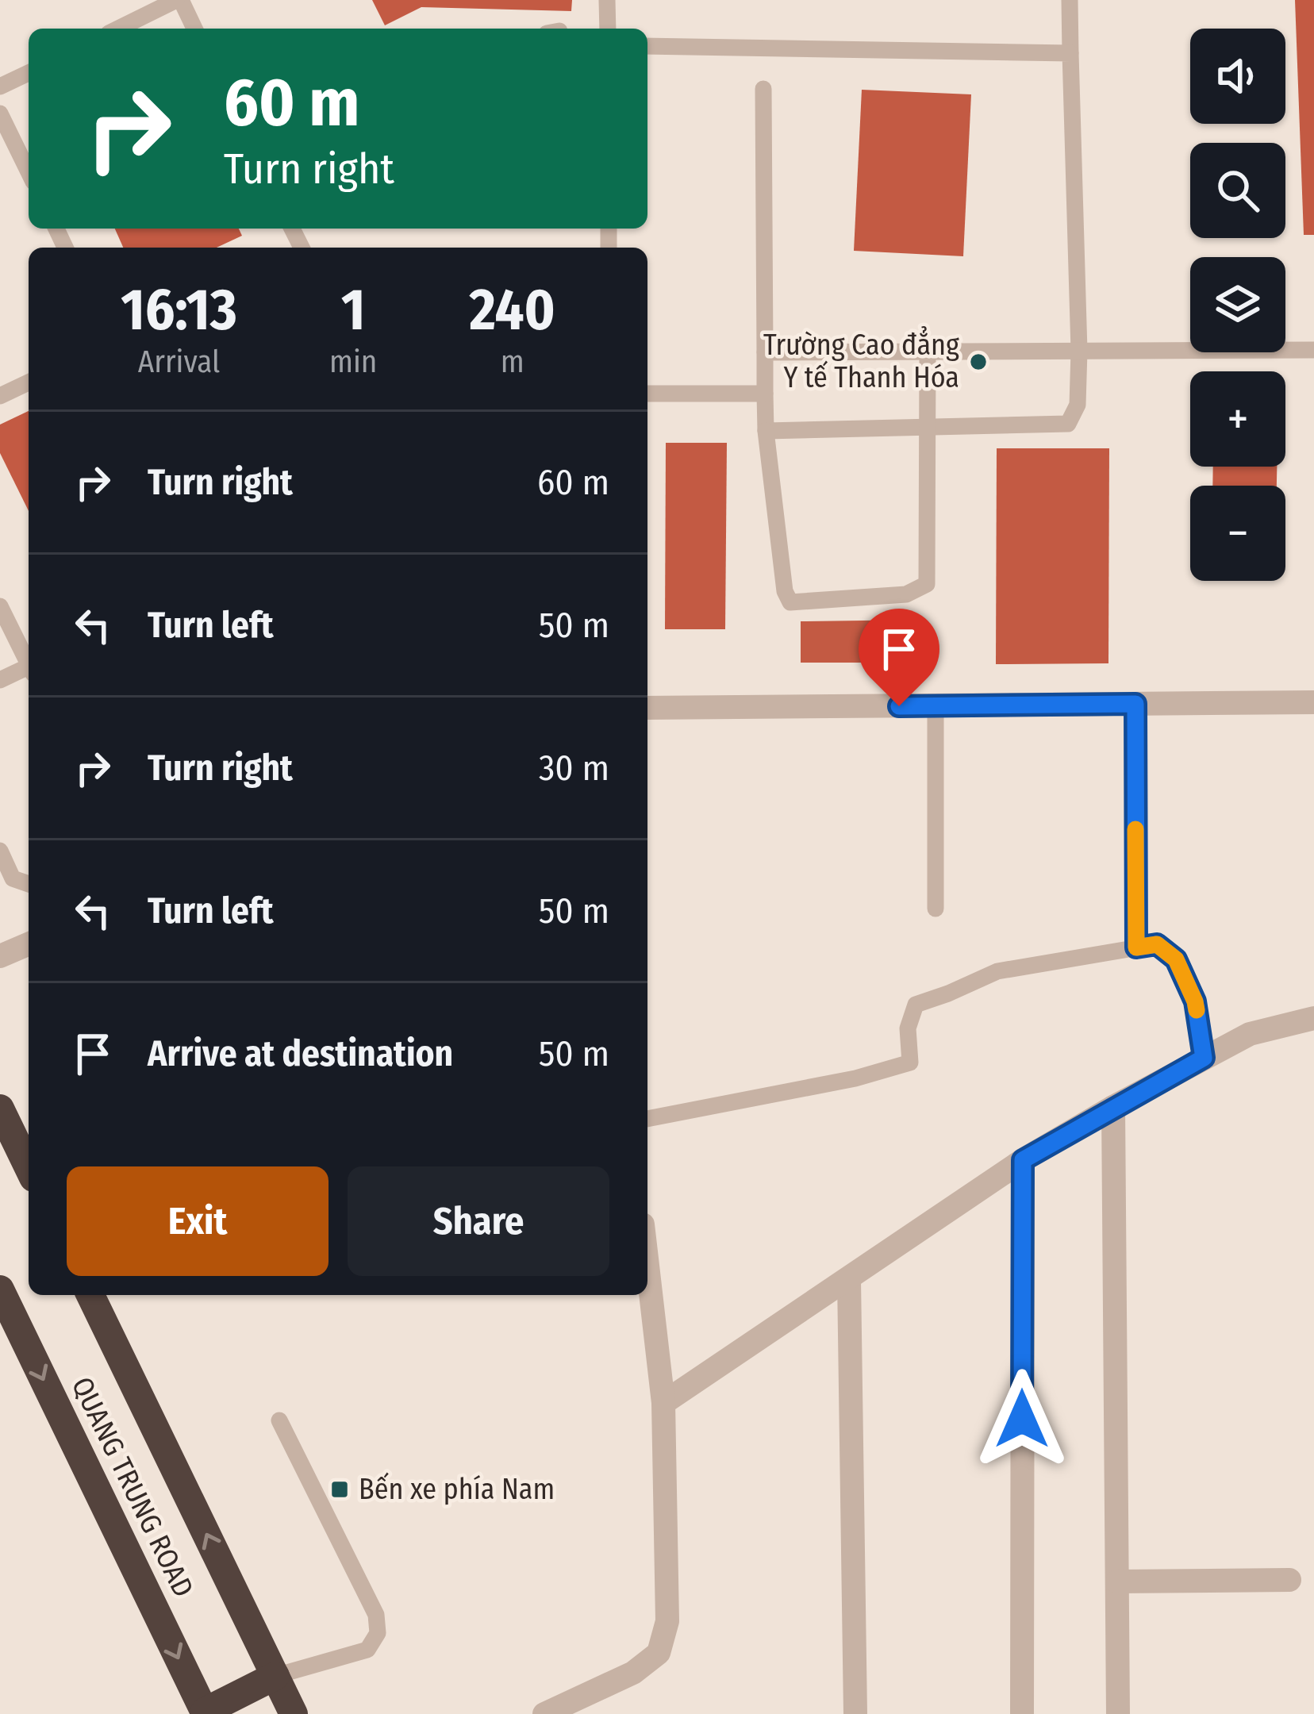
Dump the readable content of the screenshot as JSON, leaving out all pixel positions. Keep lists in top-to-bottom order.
{
  "streets": {
    "highway": ["QUANG TRUNG ROAD"]
  },
  "places": {
    "other": ["Trường Cao đẳng Y tế Thanh Hóa"],
    "transit": ["Bến xe phía Nam"]
  },
  "page": {
    "map_buttons": ["+", "−"],
    "turn": ["60 m", "Turn right"],
    "eta": [
      "16:13",
      "Arrival",
      "1",
      "min",
      "240",
      "m"
    ],
    "list": [
      {
        "name": "Turn right",
        "value": "60 m"
      },
      {
        "name": "Turn left",
        "value": "50 m"
      },
      {
        "name": "Turn right",
        "value": "30 m"
      },
      {
        "name": "Turn left",
        "value": "50 m"
      },
      {
        "name": "Arrive at destination",
        "value": "50 m"
      }
    ],
    "buttons": ["Exit", "Share"]
  }
}
